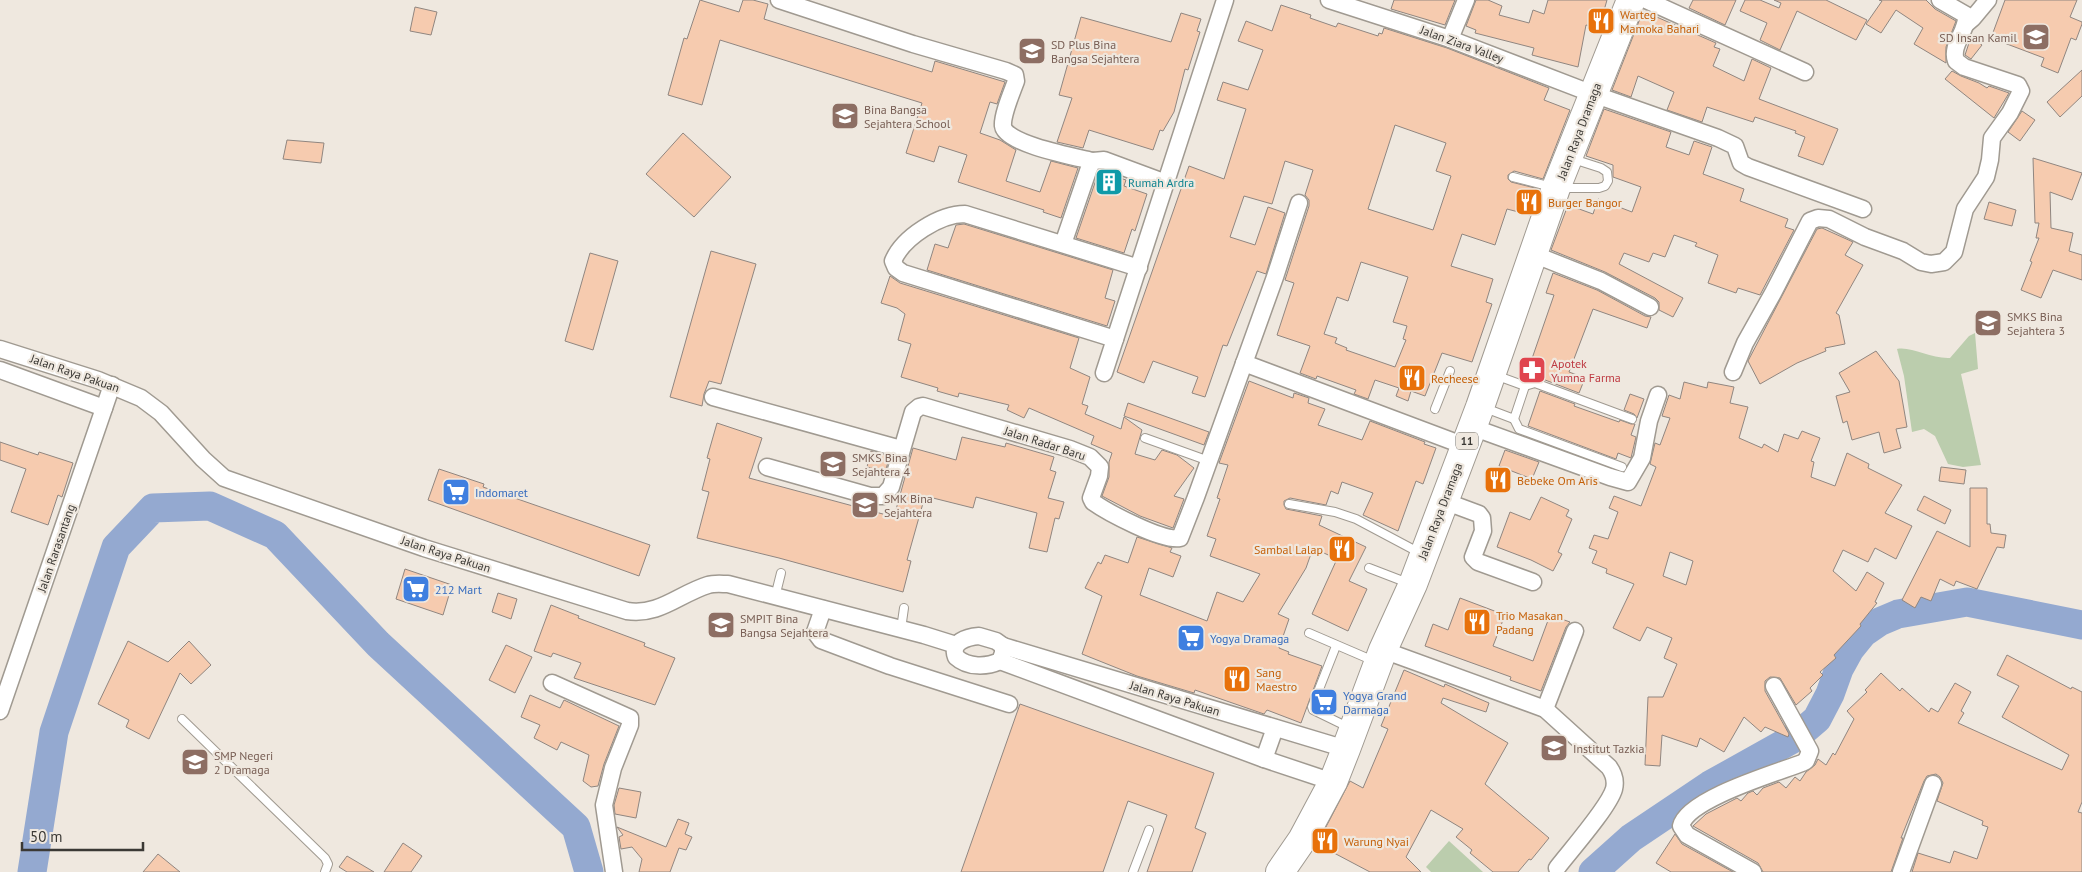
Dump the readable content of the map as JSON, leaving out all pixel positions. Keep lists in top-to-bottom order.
{
  "streets": {
    "highway": ["Jalan Raya Dramaga", "11"],
    "street": [
      "Jalan Ziara Valley",
      "Jalan Raya Pakuan",
      "Jalan Radar Baru",
      "Jalan Rarasantang"
    ]
  },
  "crossings": [
    ["Jalan Ziara Valley", "Jalan Raya Dramaga"],
    ["Jalan Raya Dramaga", "Jalan Raya Pakuan"],
    ["Jalan Raya Pakuan", "Jalan Rarasantang"]
  ],
  "places": {
    "restaurant": [
      "Warteg Mamoka Bahari",
      "Burger Bangor",
      "Recheese",
      "Bebeke Om Aris",
      "Sambal Lalap",
      "Trio Masakan Padang",
      "Sang Maestro",
      "Warung Nyai"
    ],
    "school or university": [
      "SD Insan Kamil",
      "SD Plus Bina Bangsa Sejahtera",
      "Bina Bangsa Sejahtera School",
      "SMKS Bina Sejahtera 3",
      "SMKS Bina Sejahtera 4",
      "SMK Bina Sejahtera",
      "SMPIT Bina Bangsa Sejahtera",
      "Institut Tazkia",
      "SMP Negeri 2 Dramaga"
    ],
    "building": ["Rumah Ardra"],
    "pharmacy": ["Apotek Yumna Farma"],
    "supermarket": [
      "Indomaret",
      "212 Mart",
      "Yogya Dramaga",
      "Yogya Grand Darmaga"
    ]
  },
  "scale_bar": "50 m"
}
